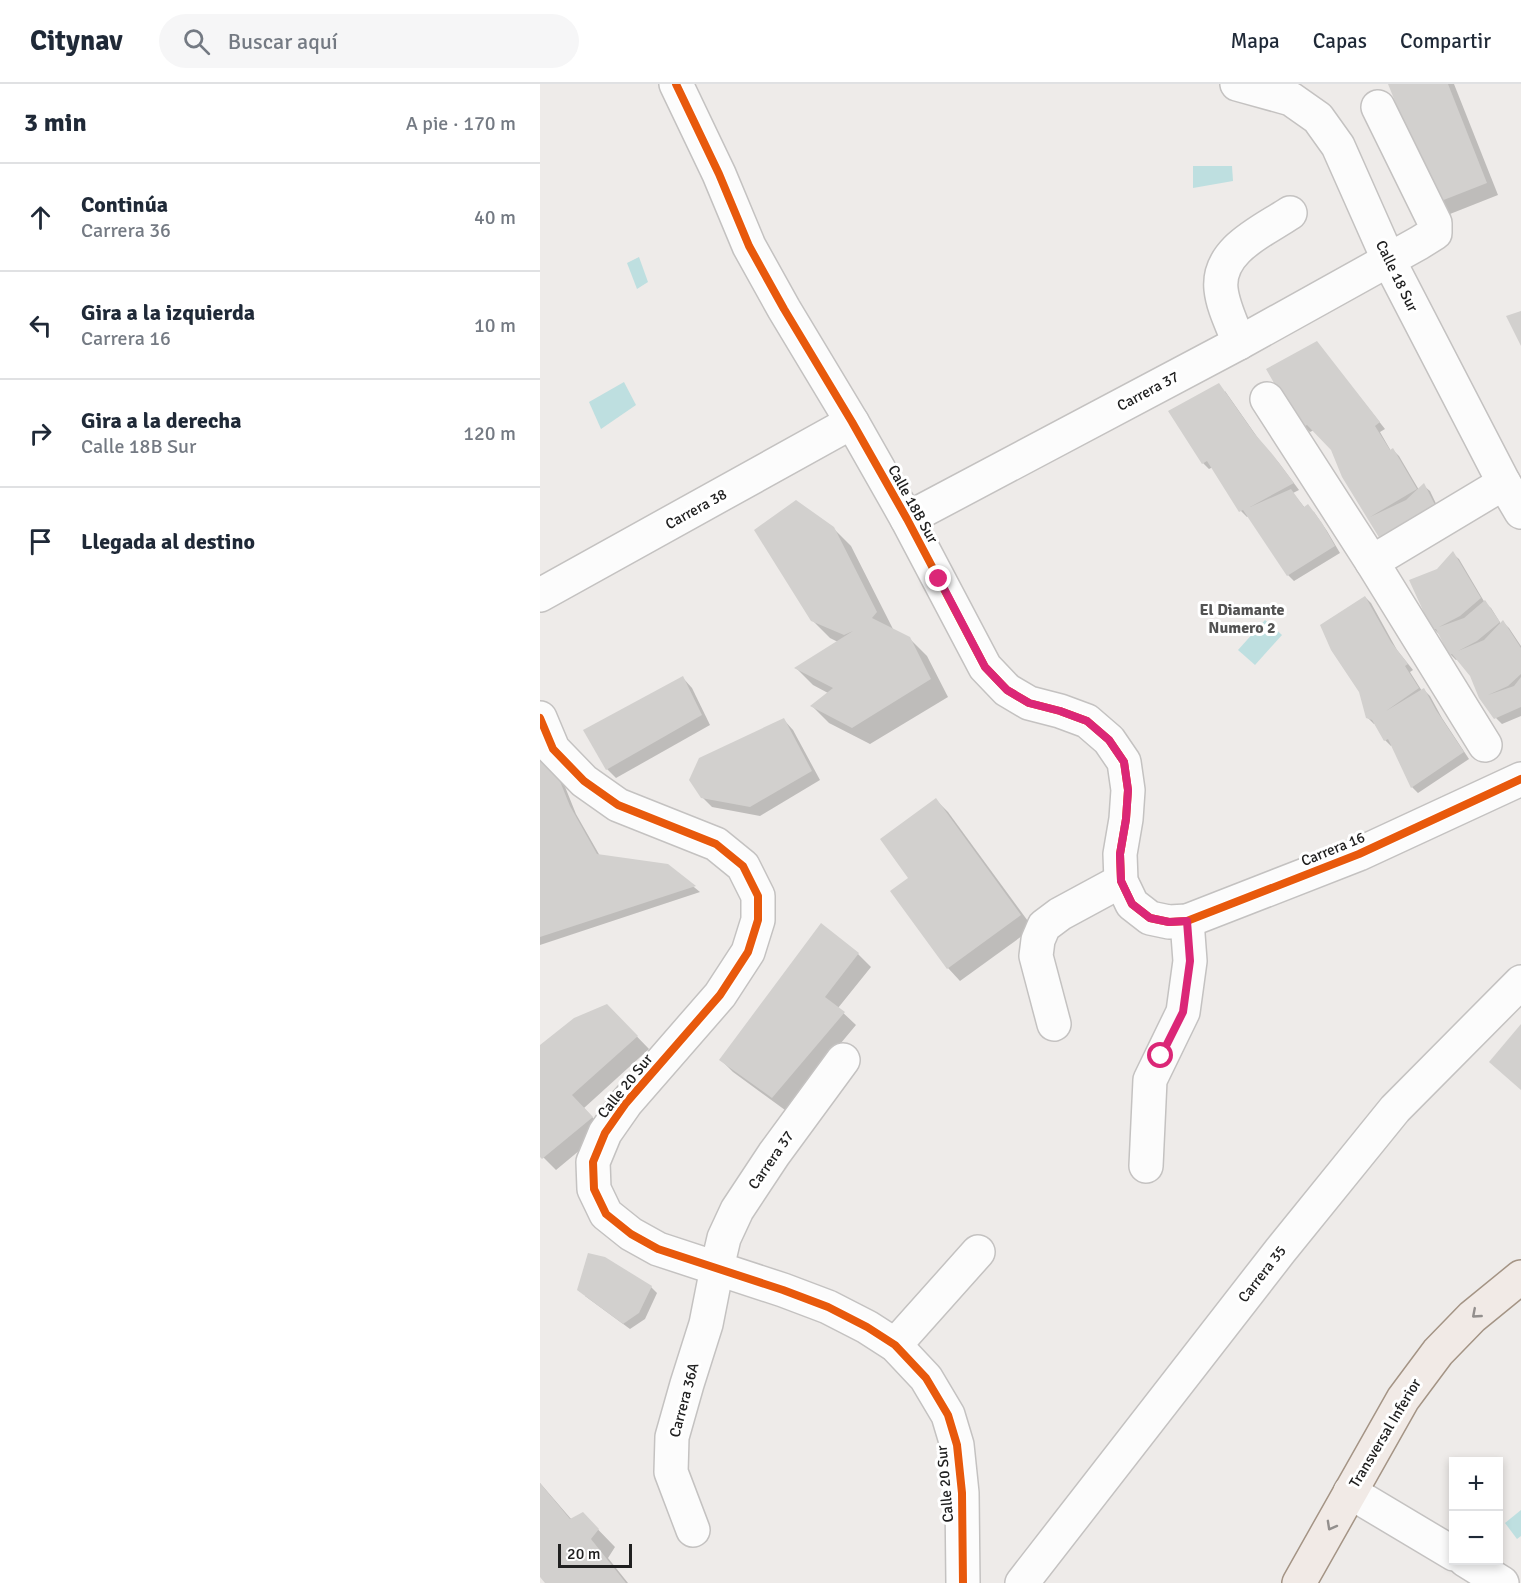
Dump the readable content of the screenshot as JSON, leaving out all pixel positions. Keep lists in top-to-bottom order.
{
  "streets": {
    "main road": ["Transversal Inferior"],
    "street": [
      "Calle 18 Sur",
      "Carrera 37",
      "Calle 18B Sur",
      "Carrera 38",
      "Carrera 16",
      "Calle 20 Sur",
      "Carrera 35",
      "Carrera 36A"
    ]
  },
  "crossings": [
    ["Calle 18 Sur", "Carrera 37"],
    ["Carrera 37", "Calle 18B Sur"],
    ["Carrera 37", "Calle 20 Sur"],
    ["Carrera 37", "Carrera 36A"],
    ["Calle 18B Sur", "Carrera 38"],
    ["Calle 18B Sur", "Carrera 16"],
    ["Calle 20 Sur", "Carrera 36A"]
  ],
  "one_way": ["Transversal Inferior"],
  "districts": ["El Diamante Numero 2"],
  "scale_bar": "20 m",
  "page": {
    "header": "Citynav",
    "search": "Buscar aquí",
    "nav": ["Mapa", "Capas", "Compartir"],
    "heading": ["3 min", "A pie · 170 m"],
    "list": [
      ["Continúa", "Carrera 36", "40 m"],
      ["Gira a la izquierda", "Carrera 16", "10 m"],
      ["Gira a la derecha", "Calle 18B Sur", "120 m"],
      "Llegada al destino"
    ],
    "map_buttons": ["+", "−"],
    "scale": "20 m"
  }
}
